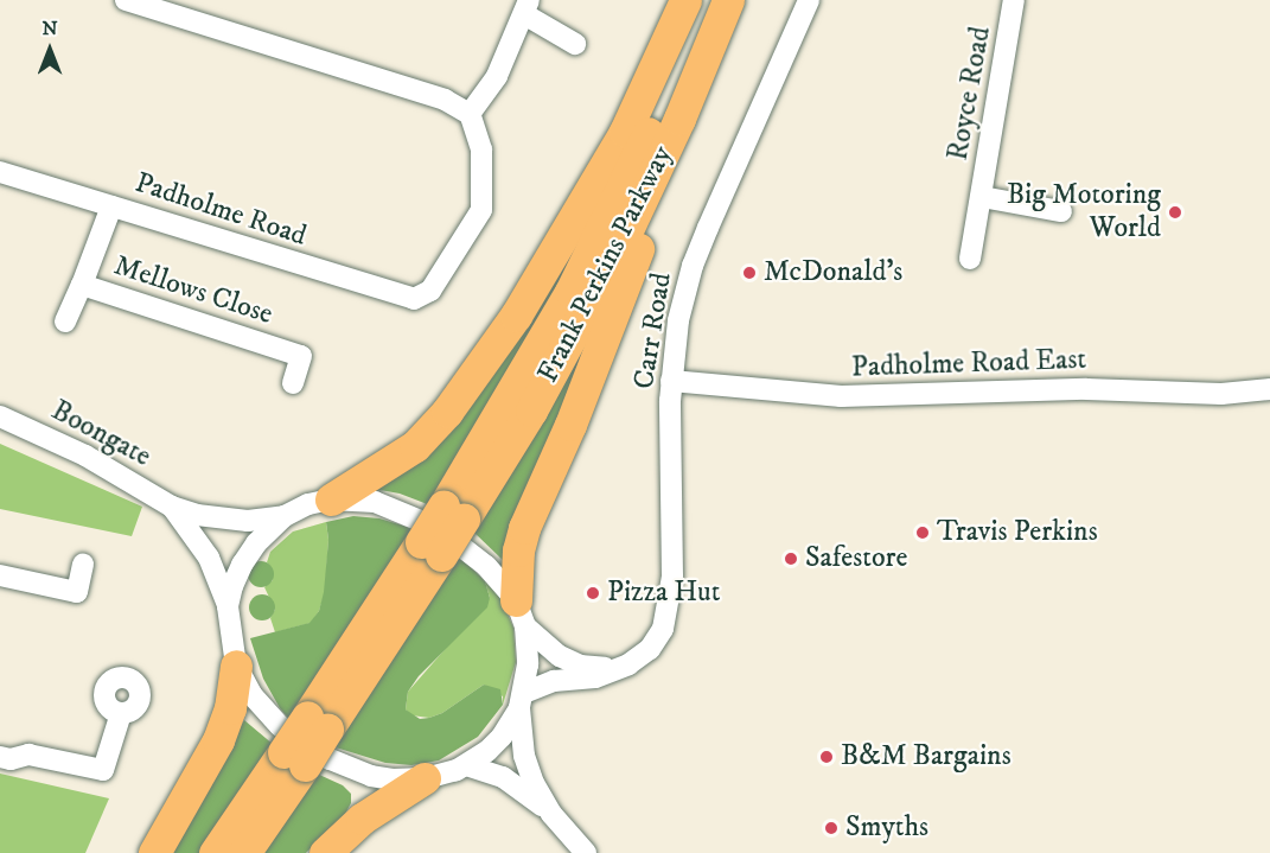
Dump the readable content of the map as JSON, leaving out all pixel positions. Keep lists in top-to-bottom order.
{
  "streets": {
    "highway": ["Frank Perkins Parkway"],
    "street": [
      "Royce Road",
      "Padholme Road",
      "Mellows Close",
      "Carr Road",
      "Padholme Road East",
      "Boongate"
    ]
  },
  "crossings": [
    ["Padholme Road", "Mellows Close"],
    ["Carr Road", "Padholme Road East"]
  ],
  "places": [
    "Big Motoring World",
    "McDonald's",
    "Travis Perkins",
    "Safestore",
    "Pizza Hut",
    "B&M Bargains",
    "Smyths"
  ],
  "north": "top"
}
